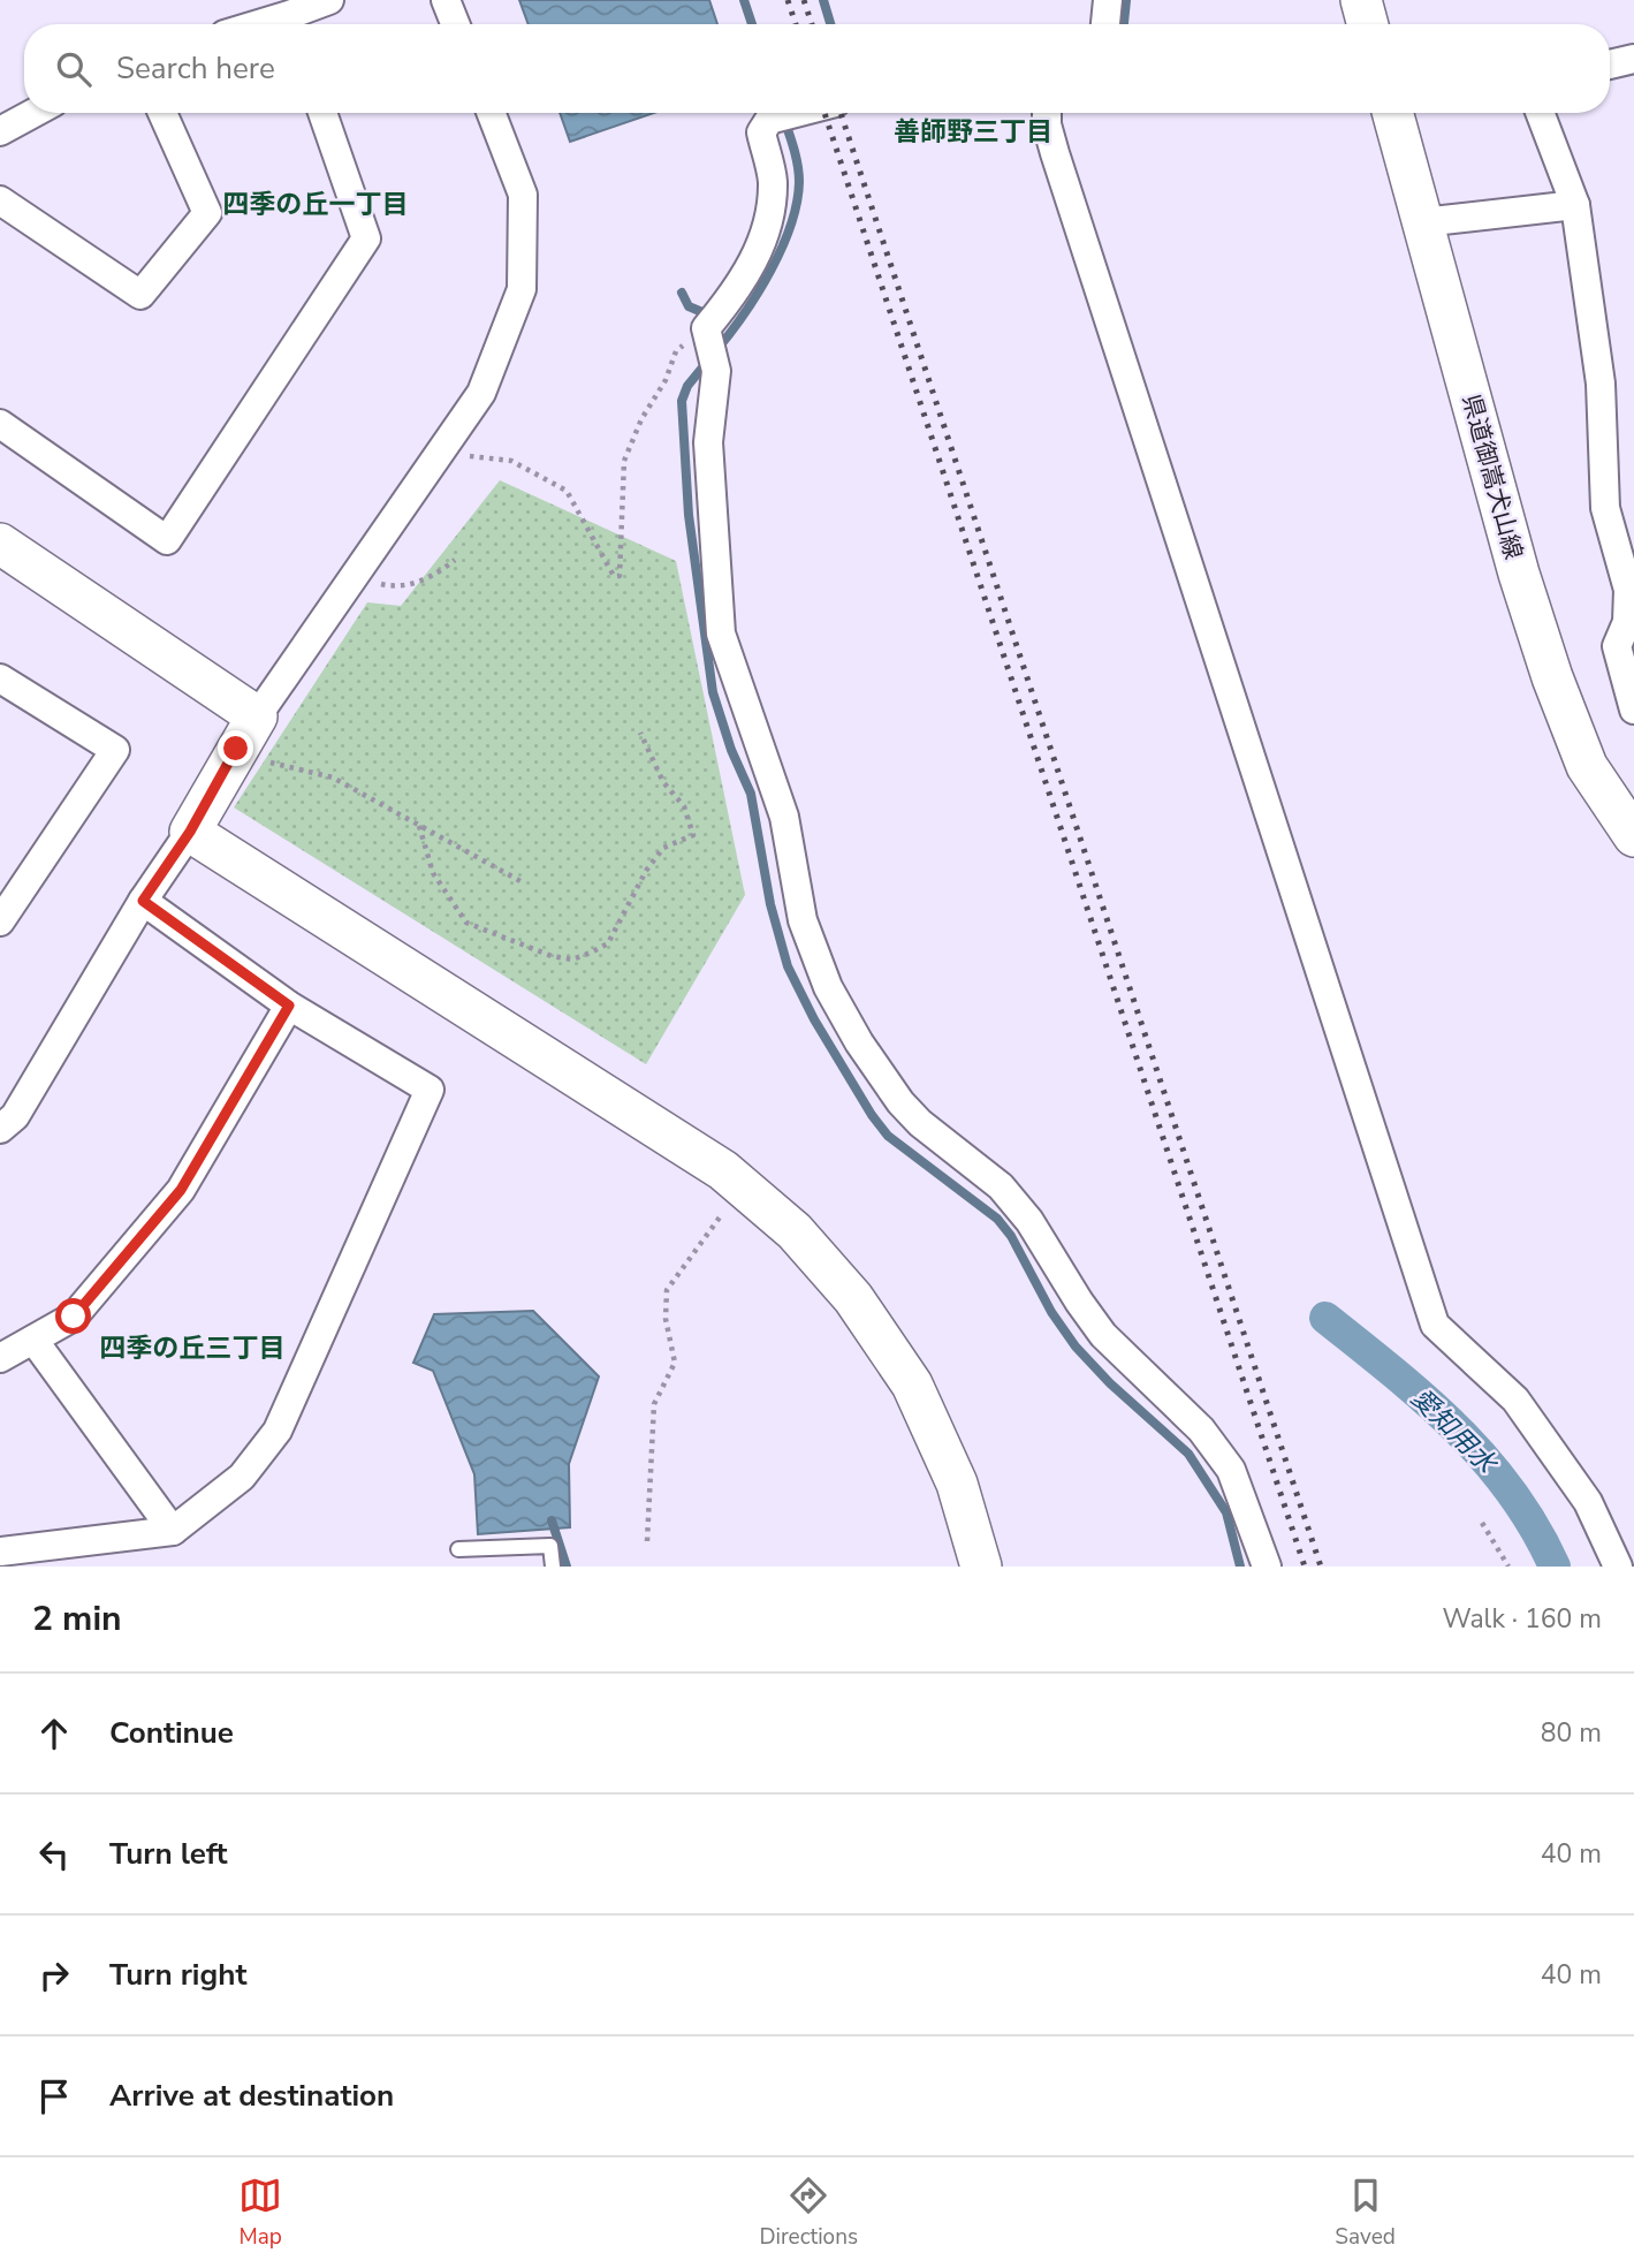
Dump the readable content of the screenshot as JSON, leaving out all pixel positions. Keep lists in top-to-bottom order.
{
  "streets": {
    "street": ["県道御嵩犬山線"]
  },
  "districts": ["善師野三丁目", "四季の丘一丁目", "四季の丘三丁目"],
  "water": ["愛知用水"],
  "page": {
    "search": "Search here",
    "heading": ["2 min", "Walk · 160 m"],
    "list": [
      ["Continue", "80 m"],
      ["Turn left", "40 m"],
      ["Turn right", "40 m"],
      "Arrive at destination"
    ],
    "nav": ["Map", "Directions", "Saved"]
  }
}
